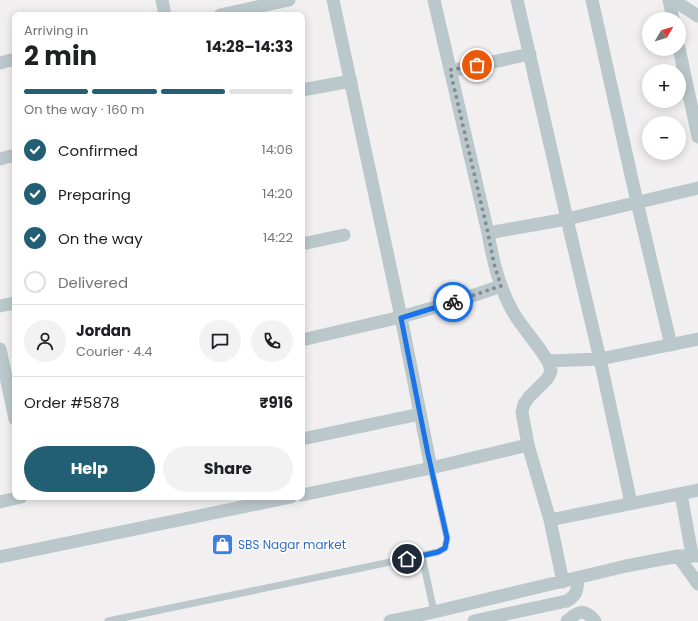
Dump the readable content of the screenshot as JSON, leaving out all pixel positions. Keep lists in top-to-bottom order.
{
  "places": {
    "shop": ["SBS Nagar market"]
  },
  "north": "top right",
  "page": {
    "map_buttons": ["+", "−"],
    "heading": ["2 min", "Arriving in", "14:28–14:33"],
    "panel": [
      "Jordan",
      "Courier · 4.4",
      "Order #5878",
      "₹916"
    ],
    "bar": "On the way · 160 m",
    "list": [
      ["Confirmed", "14:06"],
      ["Preparing", "14:20"],
      ["On the way", "14:22"],
      "Delivered"
    ],
    "buttons": ["Help", "Share"]
  }
}
